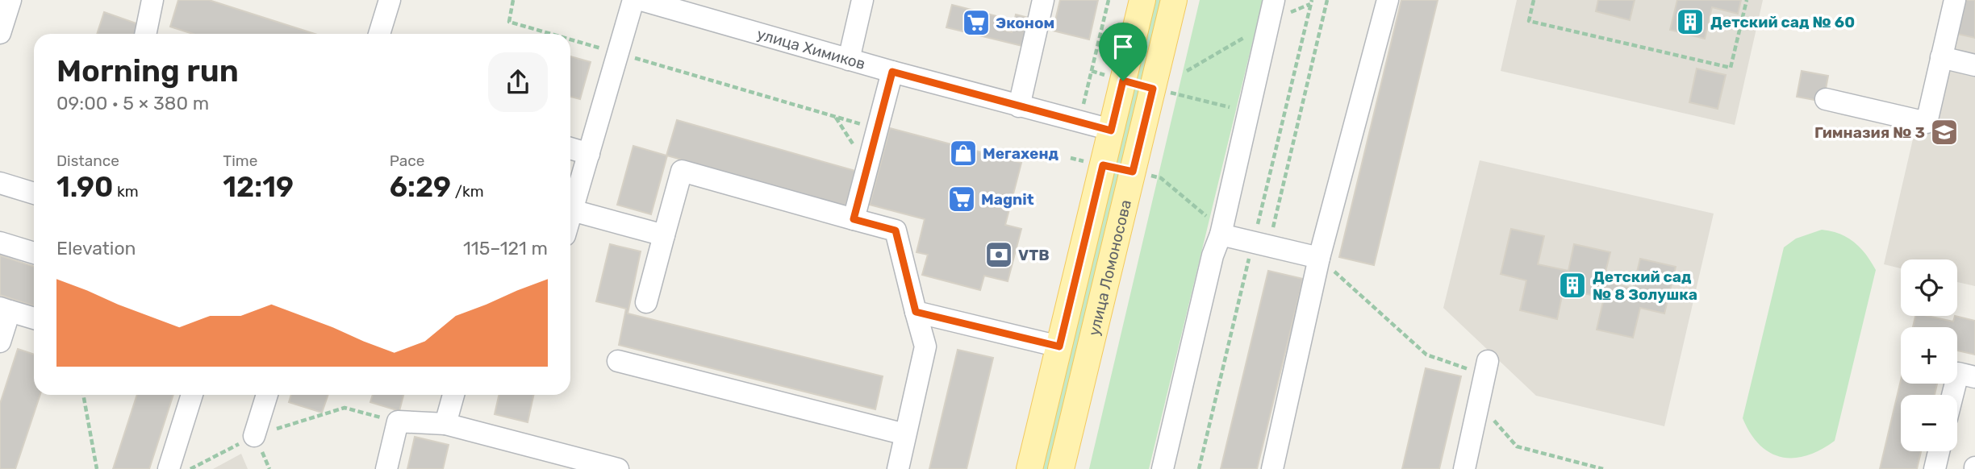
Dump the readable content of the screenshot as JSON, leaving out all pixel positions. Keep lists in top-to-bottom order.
{
  "streets": {
    "main road": ["улица Ломоносова"],
    "street": ["улица Химиков"]
  },
  "crossings": [
    ["улица Химиков", "улица Ломоносова"]
  ],
  "places": {
    "building": ["Детский сад № 60", "Детский сад № 8 Золушка"],
    "supermarket": ["Эконом", "Magnit"],
    "school or university": ["Гимназия № 3"],
    "shop": ["Мегахенд"],
    "bank": ["VTB"]
  },
  "page": {
    "heading": ["Morning run", "09:00 · 5 × 380 m"],
    "stats": [
      ["Distance", "1.90 km"],
      ["Time", "12:19"],
      ["Pace", "6:29 /km"]
    ],
    "chart": ["Elevation", "115–121 m"],
    "map_buttons": ["+", "−"]
  }
}
